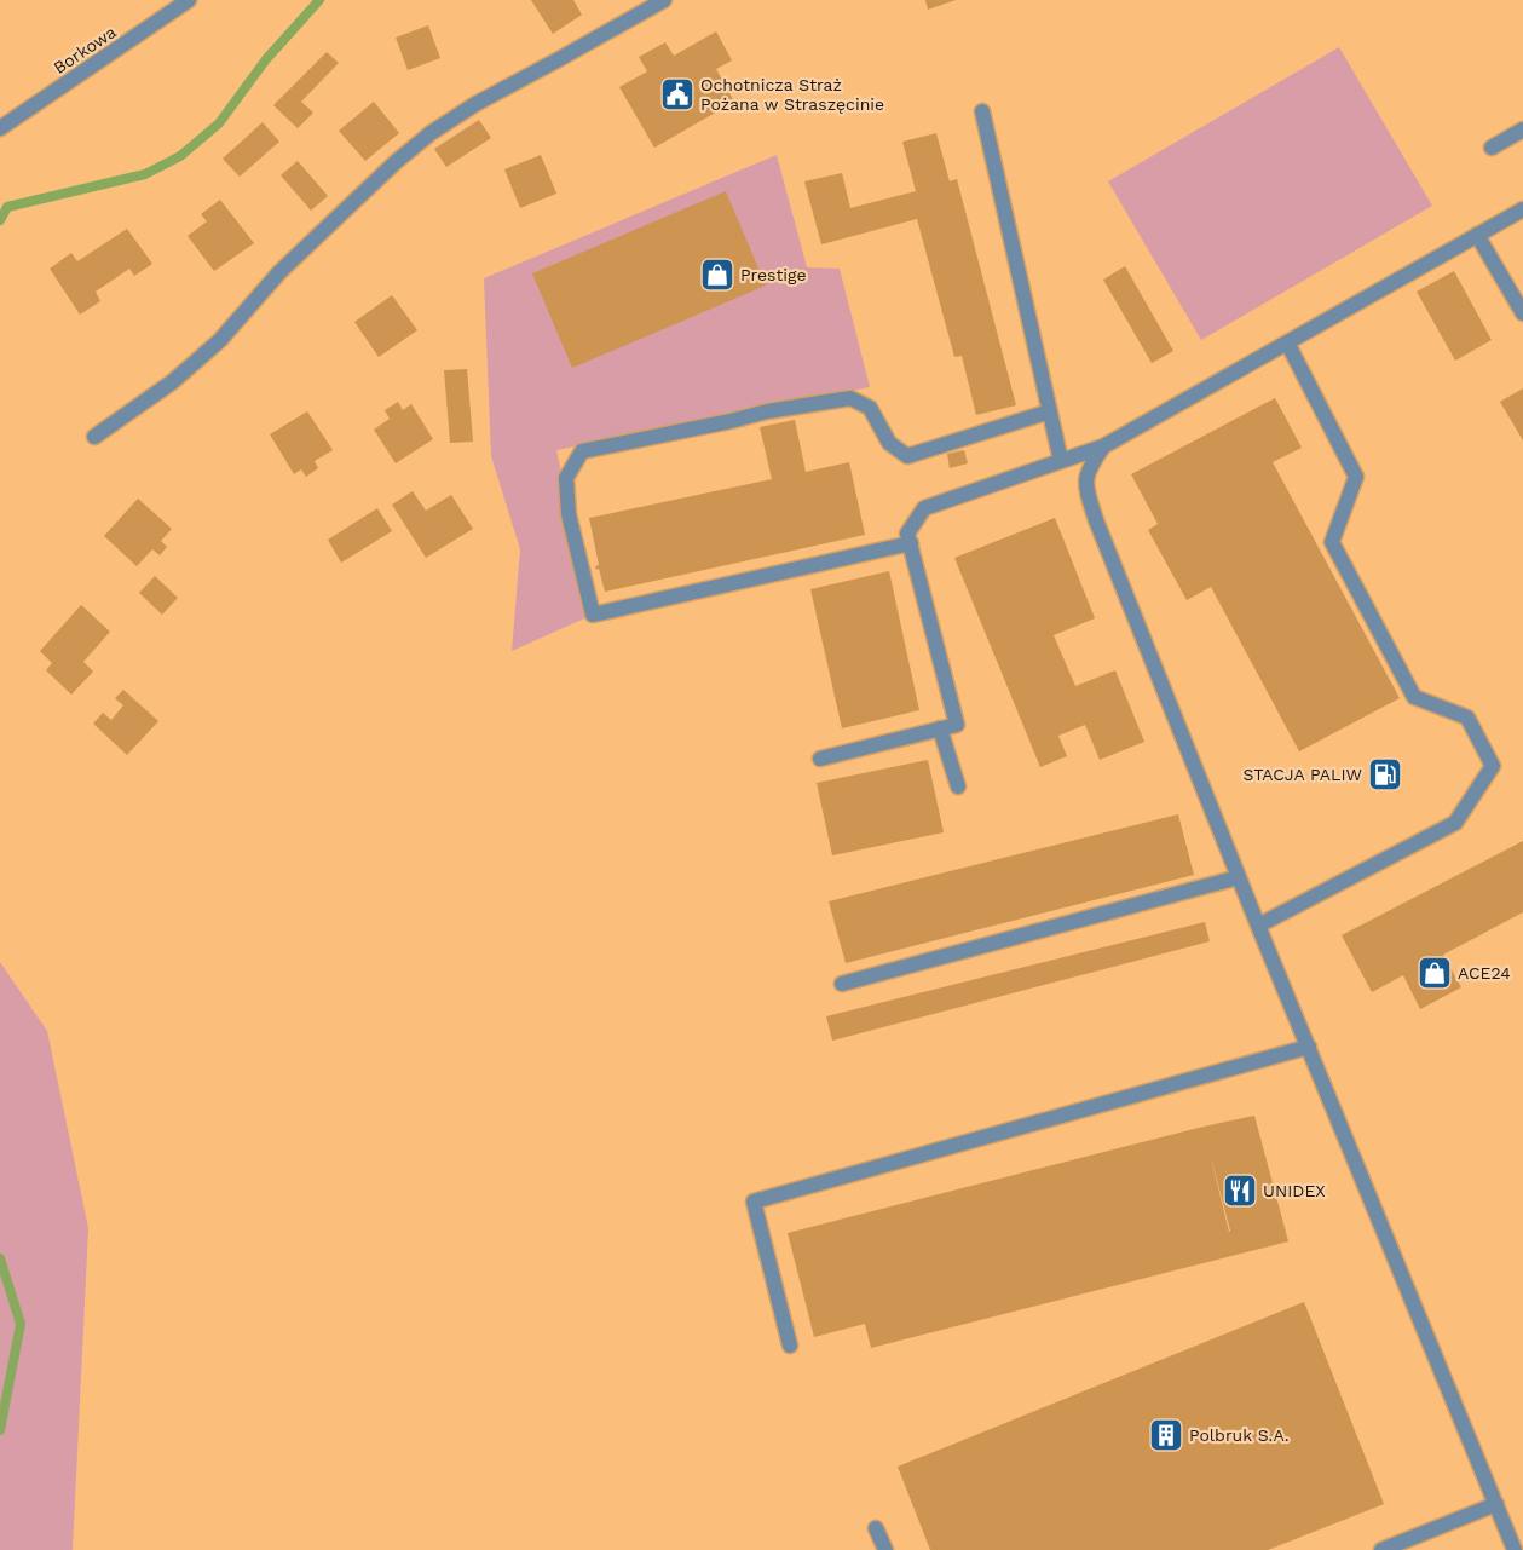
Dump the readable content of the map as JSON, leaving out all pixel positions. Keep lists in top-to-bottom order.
{
  "streets": {
    "street": ["Borkowa"]
  },
  "places": {
    "public building": ["Ochotnicza Straż Pożana w Straszęcinie"],
    "shop": ["Prestige", "ACE24"],
    "fuel station": ["STACJA PALIW"],
    "restaurant": ["UNIDEX"],
    "building": ["Polbruk S.A."]
  }
}
